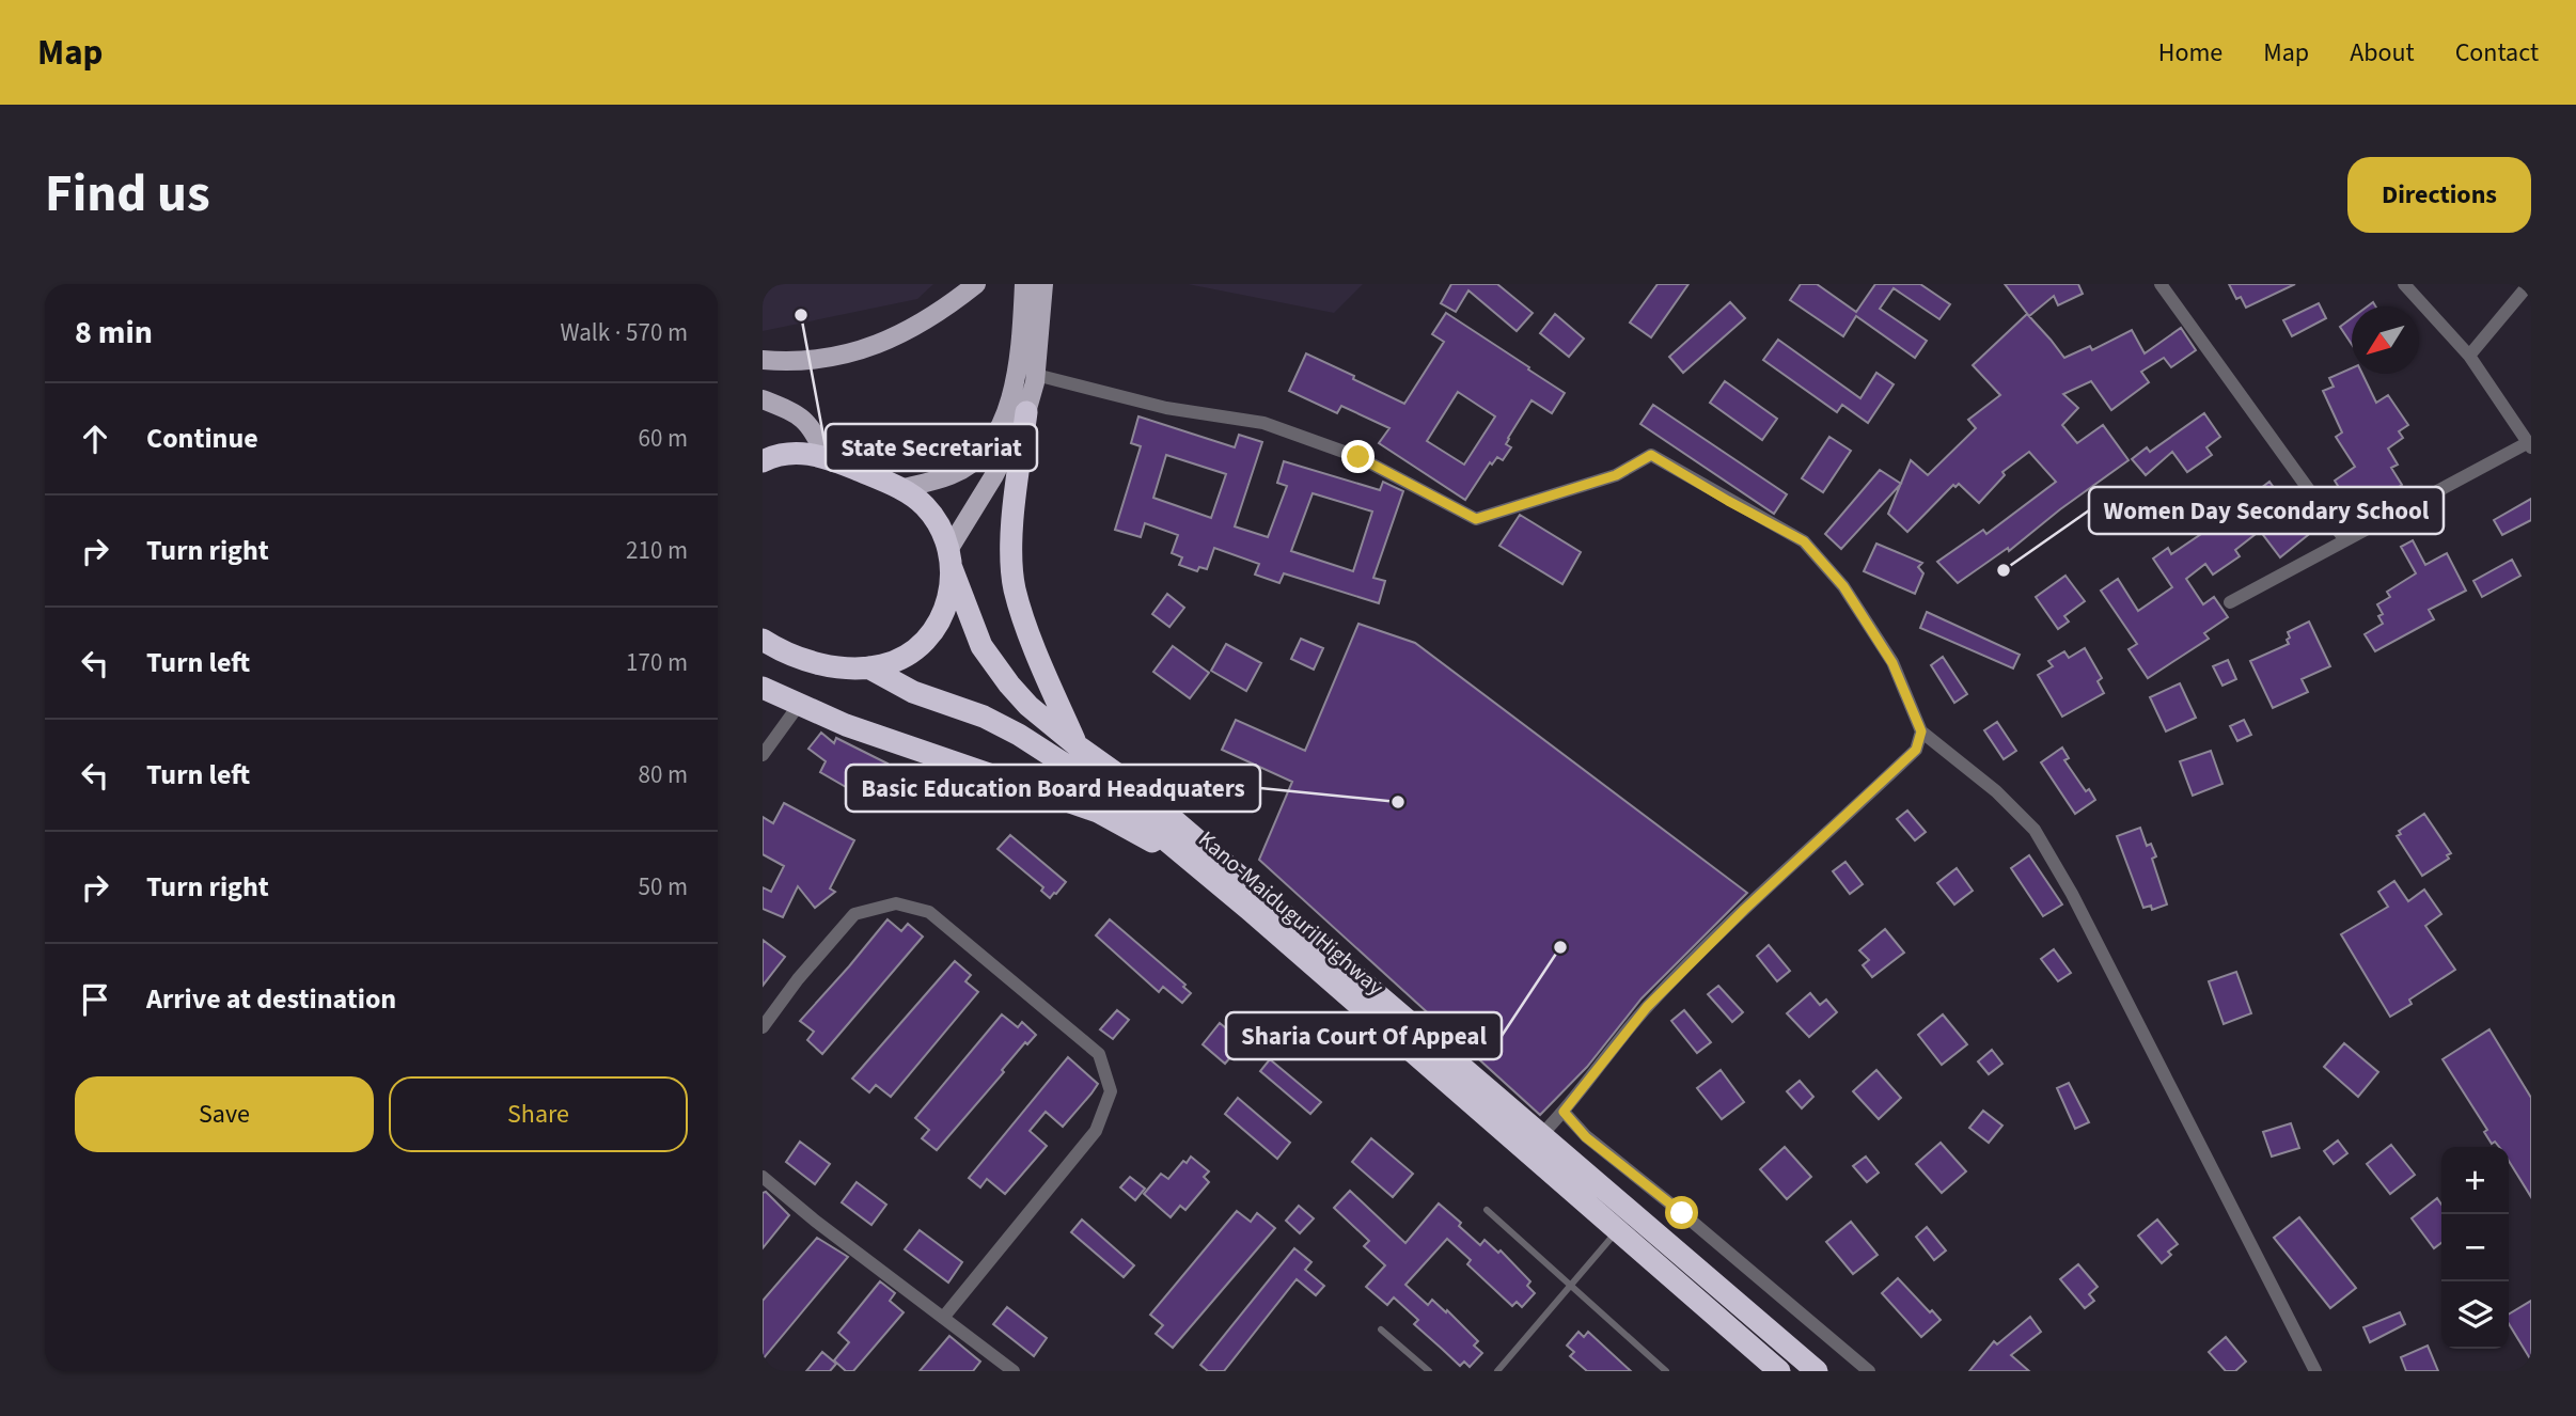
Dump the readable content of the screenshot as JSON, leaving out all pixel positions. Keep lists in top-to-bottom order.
{
  "streets": {
    "highway": ["Kano-Maiduguri Highway"]
  },
  "places": [
    "State Secretariat",
    "Women Day Secondary School",
    "Basic Education Board Headquaters",
    "Sharia Court Of Appeal"
  ],
  "north": "bottom left",
  "page": {
    "header": "Map",
    "nav": [
      "Home",
      "Map",
      "About",
      "Contact"
    ],
    "title": "Find us",
    "buttons": [
      "Directions",
      ["Save", "Share"]
    ],
    "heading": ["8 min", "Walk · 570 m"],
    "list": [
      ["Continue", "60 m"],
      ["Turn right", "210 m"],
      ["Turn left", "170 m"],
      ["Turn left", "80 m"],
      ["Turn right", "50 m"],
      "Arrive at destination"
    ],
    "map_buttons": ["+", "−"]
  }
}
